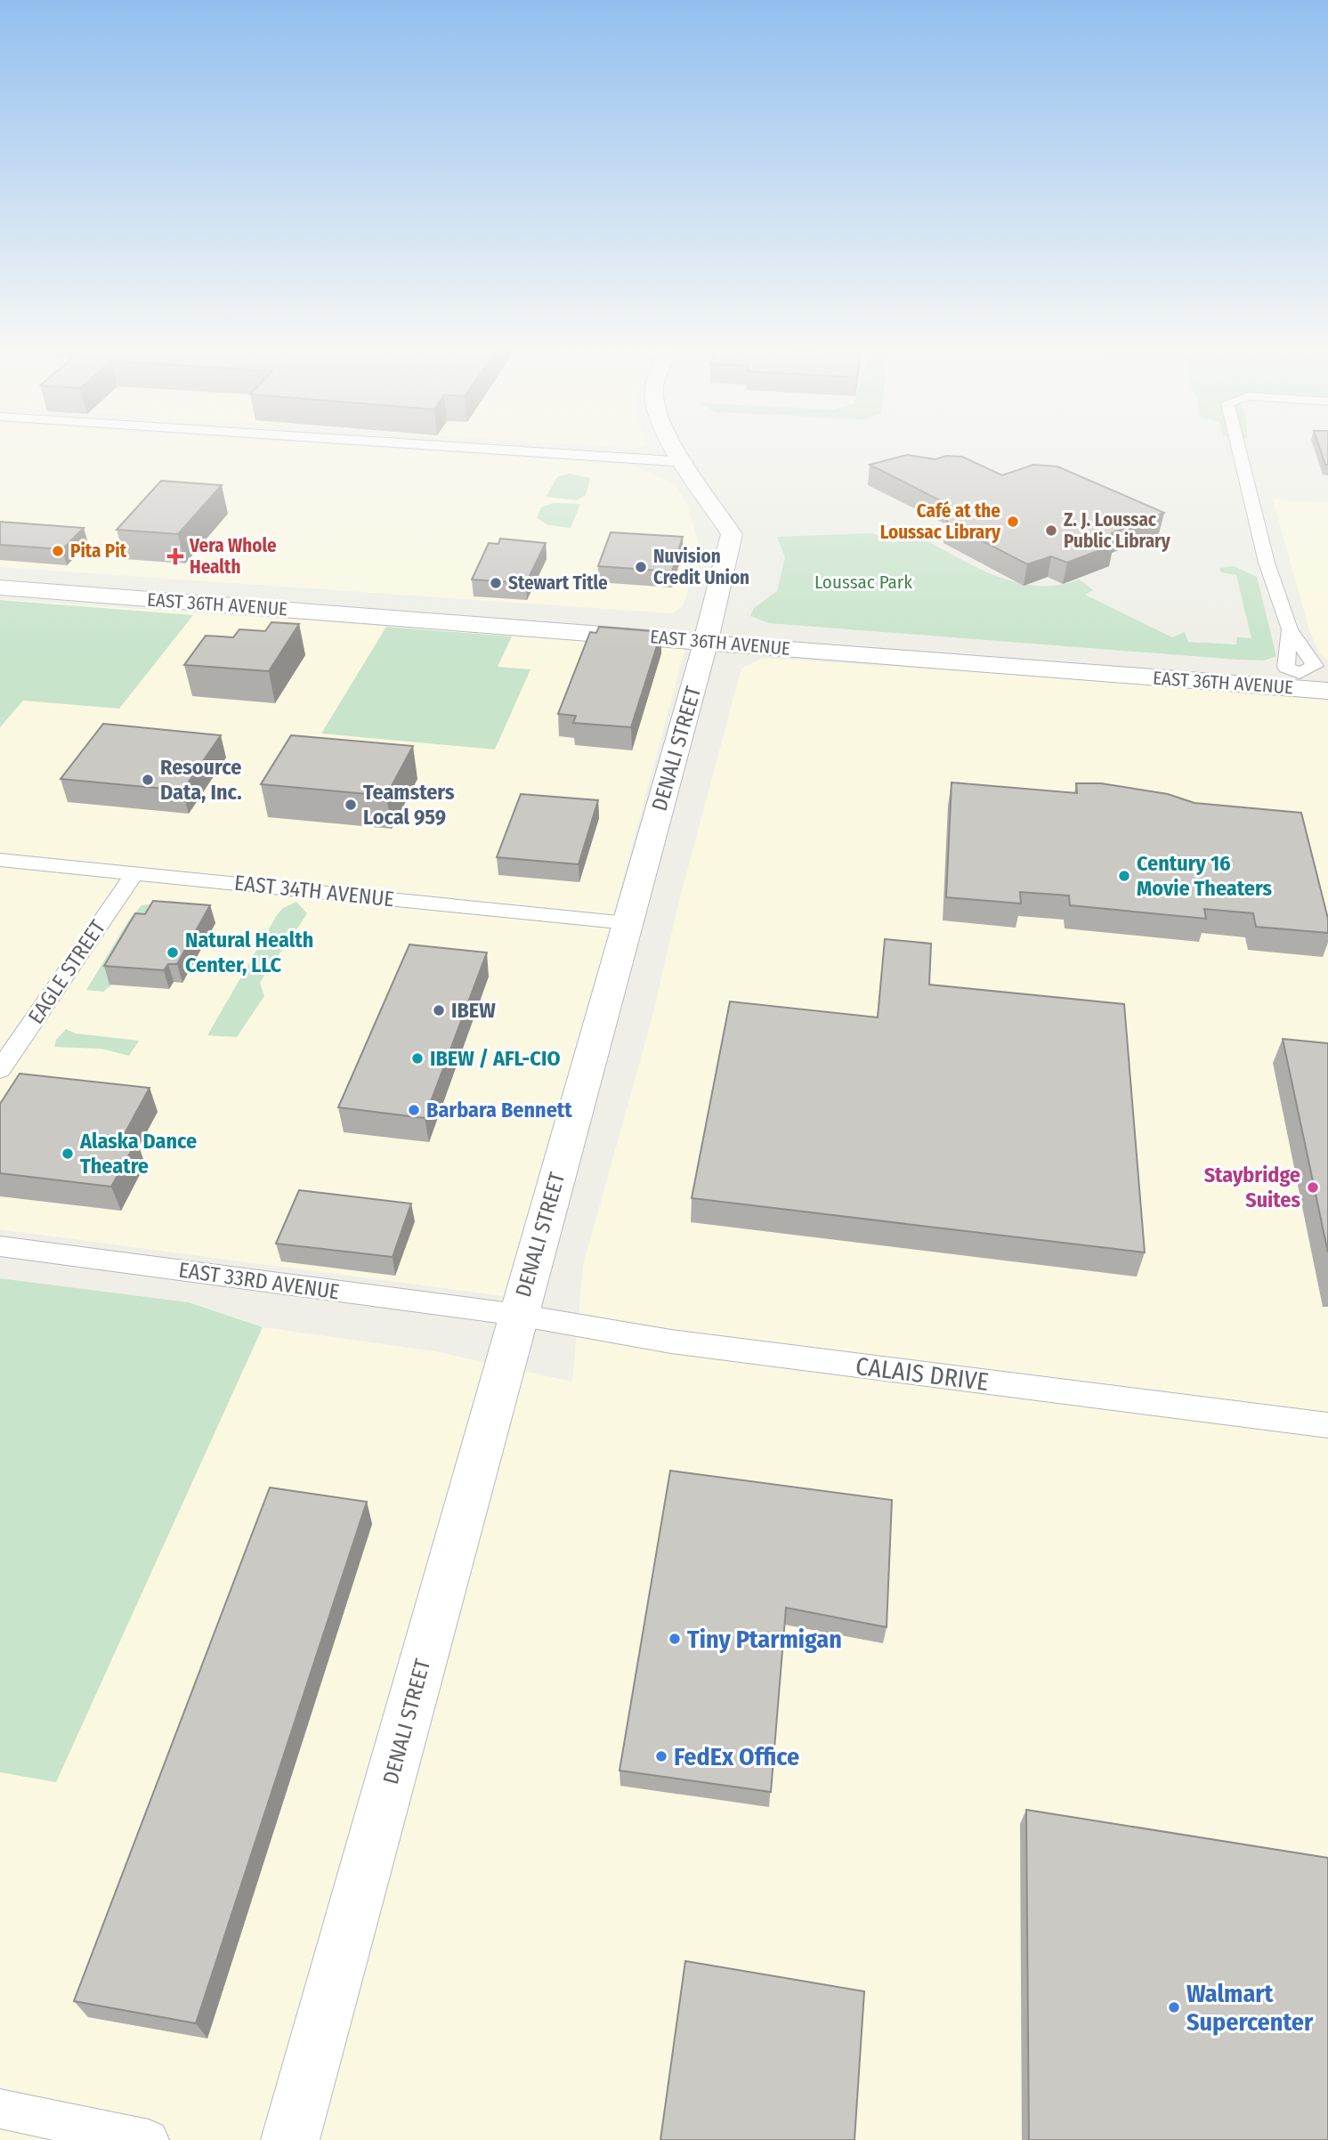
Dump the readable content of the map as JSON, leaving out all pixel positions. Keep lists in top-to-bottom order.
{
  "streets": {
    "main road": ["EAST 36TH AVENUE", "DENALI STREET"],
    "street": [
      "EAST 34TH AVENUE",
      "EAGLE STREET",
      "EAST 33RD AVENUE",
      "CALAIS DRIVE"
    ]
  },
  "crossings": [
    ["EAST 36TH AVENUE", "DENALI STREET"],
    ["DENALI STREET", "EAST 34TH AVENUE"],
    ["DENALI STREET", "EAST 33RD AVENUE"],
    ["DENALI STREET", "CALAIS DRIVE"],
    ["EAST 34TH AVENUE", "EAGLE STREET"],
    ["EAST 33RD AVENUE", "CALAIS DRIVE"]
  ],
  "parks": ["Loussac Park"],
  "places": {
    "other": [
      "Café at the Loussac Library",
      "Z. J. Loussac Public Library",
      "Pita Pit",
      "Nuvision Credit Union",
      "Stewart Title",
      "Resource Data, Inc.",
      "Teamsters Local 959",
      "Century 16 Movie Theaters",
      "Natural Health Center, LLC",
      "IBEW",
      "IBEW / AFL-CIO",
      "Barbara Bennett",
      "Alaska Dance Theatre",
      "Staybridge Suites",
      "Tiny Ptarmigan",
      "FedEx Office",
      "Walmart Supercenter"
    ],
    "health": ["Vera Whole Health"]
  }
}
